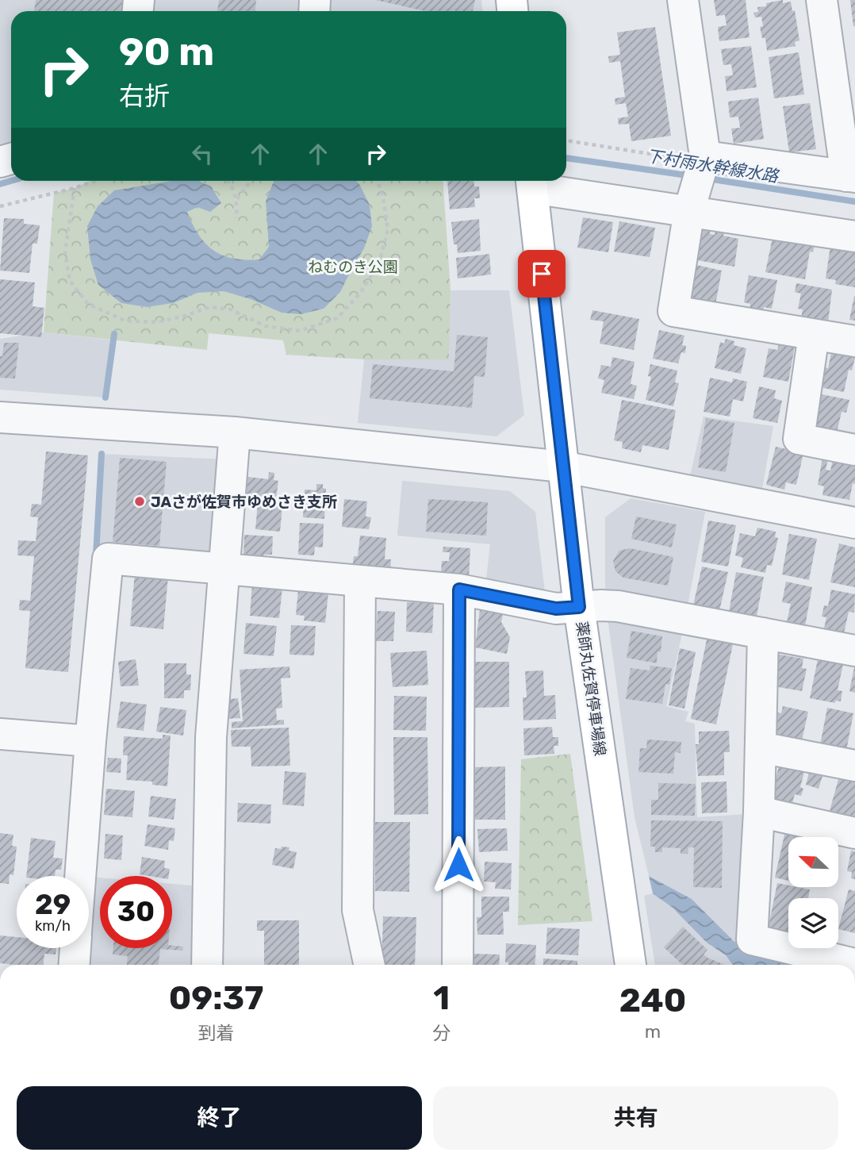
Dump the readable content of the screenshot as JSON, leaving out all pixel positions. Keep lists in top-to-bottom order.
{
  "streets": {
    "main road": ["薬師丸佐賀停車場線"]
  },
  "water": ["下村雨水幹線水路"],
  "parks": ["ねむのき公園"],
  "places": ["JAさが佐賀市ゆめさき支所"],
  "north": "top left",
  "page": {
    "turn": ["90 m", "右折"],
    "speed": "29 km/h",
    "limit": "30",
    "eta": [
      "09:37",
      "到着",
      "1",
      "分",
      "240",
      "m"
    ],
    "buttons": ["終了", "共有"]
  }
}
